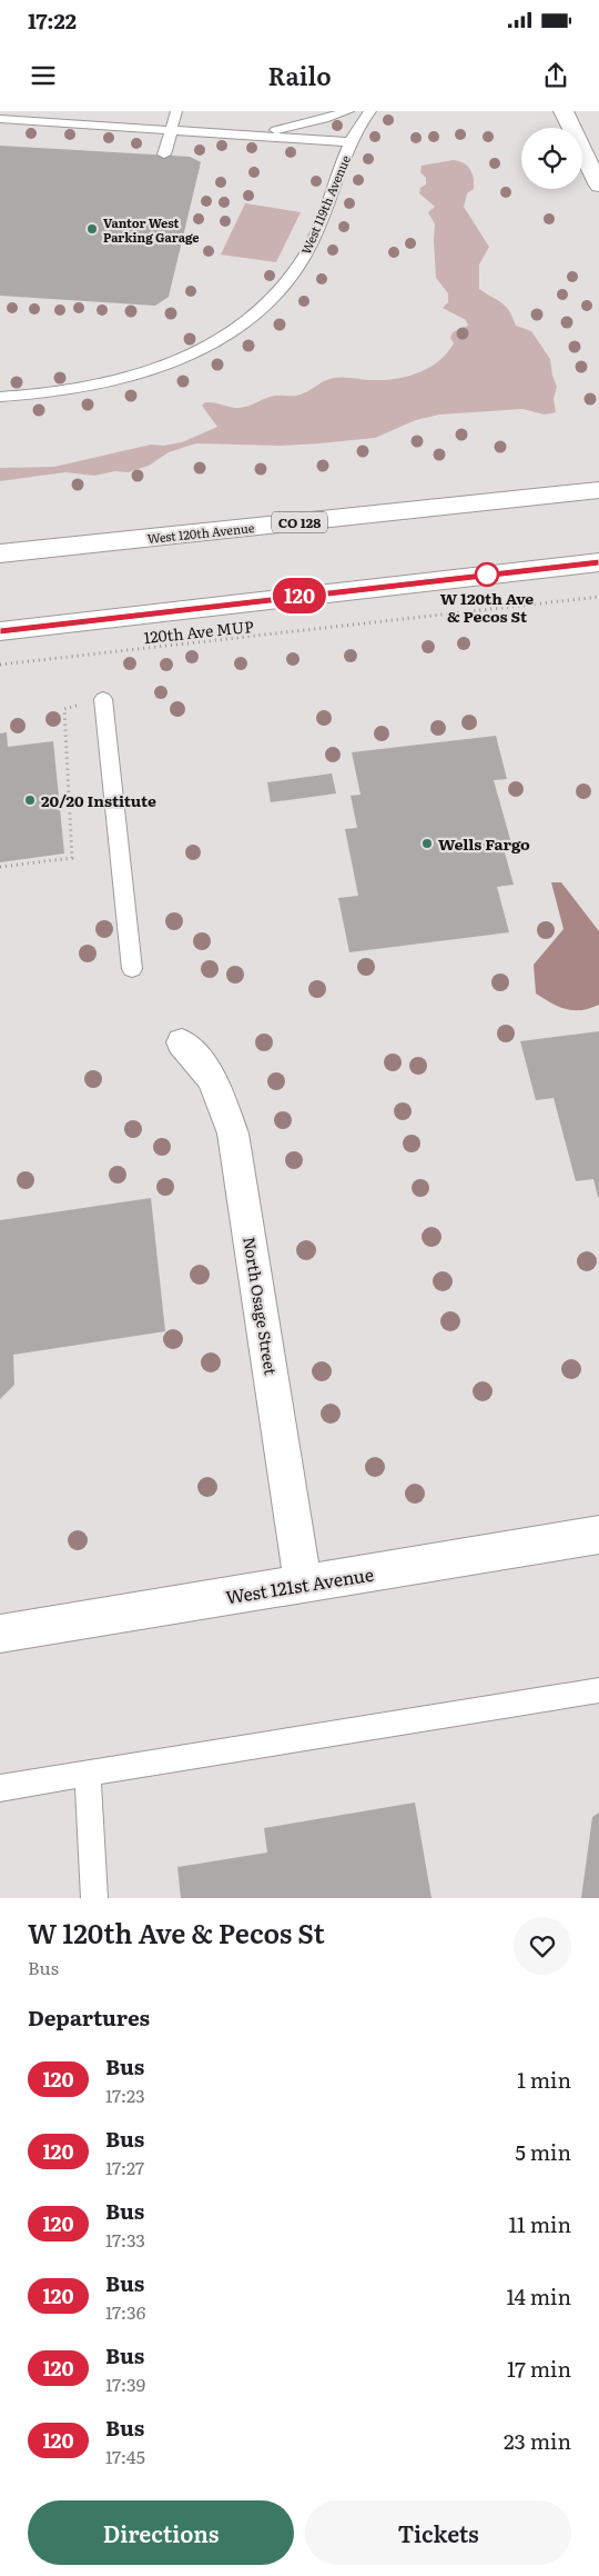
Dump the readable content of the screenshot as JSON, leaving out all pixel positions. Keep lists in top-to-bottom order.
{
  "streets": {
    "main road": [
      "CO 128",
      "West 120th Avenue",
      "North Osage Street",
      "West 121st Avenue"
    ],
    "lane": ["West 119th Avenue"],
    "path": ["120th Ave MUP"]
  },
  "crossings": [
    ["North Osage Street", "West 121st Avenue"]
  ],
  "places": [
    "Vantor West Parking Garage",
    "W 120th Ave & Pecos St",
    "20/20 Institute",
    "Wells Fargo"
  ],
  "lines": ["bus line 120"],
  "page": {
    "status": "17:22",
    "header": "Railo",
    "on_map": "120",
    "heading": [
      ["W 120th Ave & Pecos St", "Bus"],
      "Departures"
    ],
    "list": [
      {
        "mark": "120",
        "name": "Bus",
        "note": "17:23",
        "value": "1 min"
      },
      {
        "mark": "120",
        "name": "Bus",
        "note": "17:27",
        "value": "5 min"
      },
      {
        "mark": "120",
        "name": "Bus",
        "note": "17:33",
        "value": "11 min"
      },
      {
        "mark": "120",
        "name": "Bus",
        "note": "17:36",
        "value": "14 min"
      },
      {
        "mark": "120",
        "name": "Bus",
        "note": "17:39",
        "value": "17 min"
      },
      {
        "mark": "120",
        "name": "Bus",
        "note": "17:45",
        "value": "23 min"
      }
    ],
    "buttons": ["Directions", "Tickets"]
  }
}
